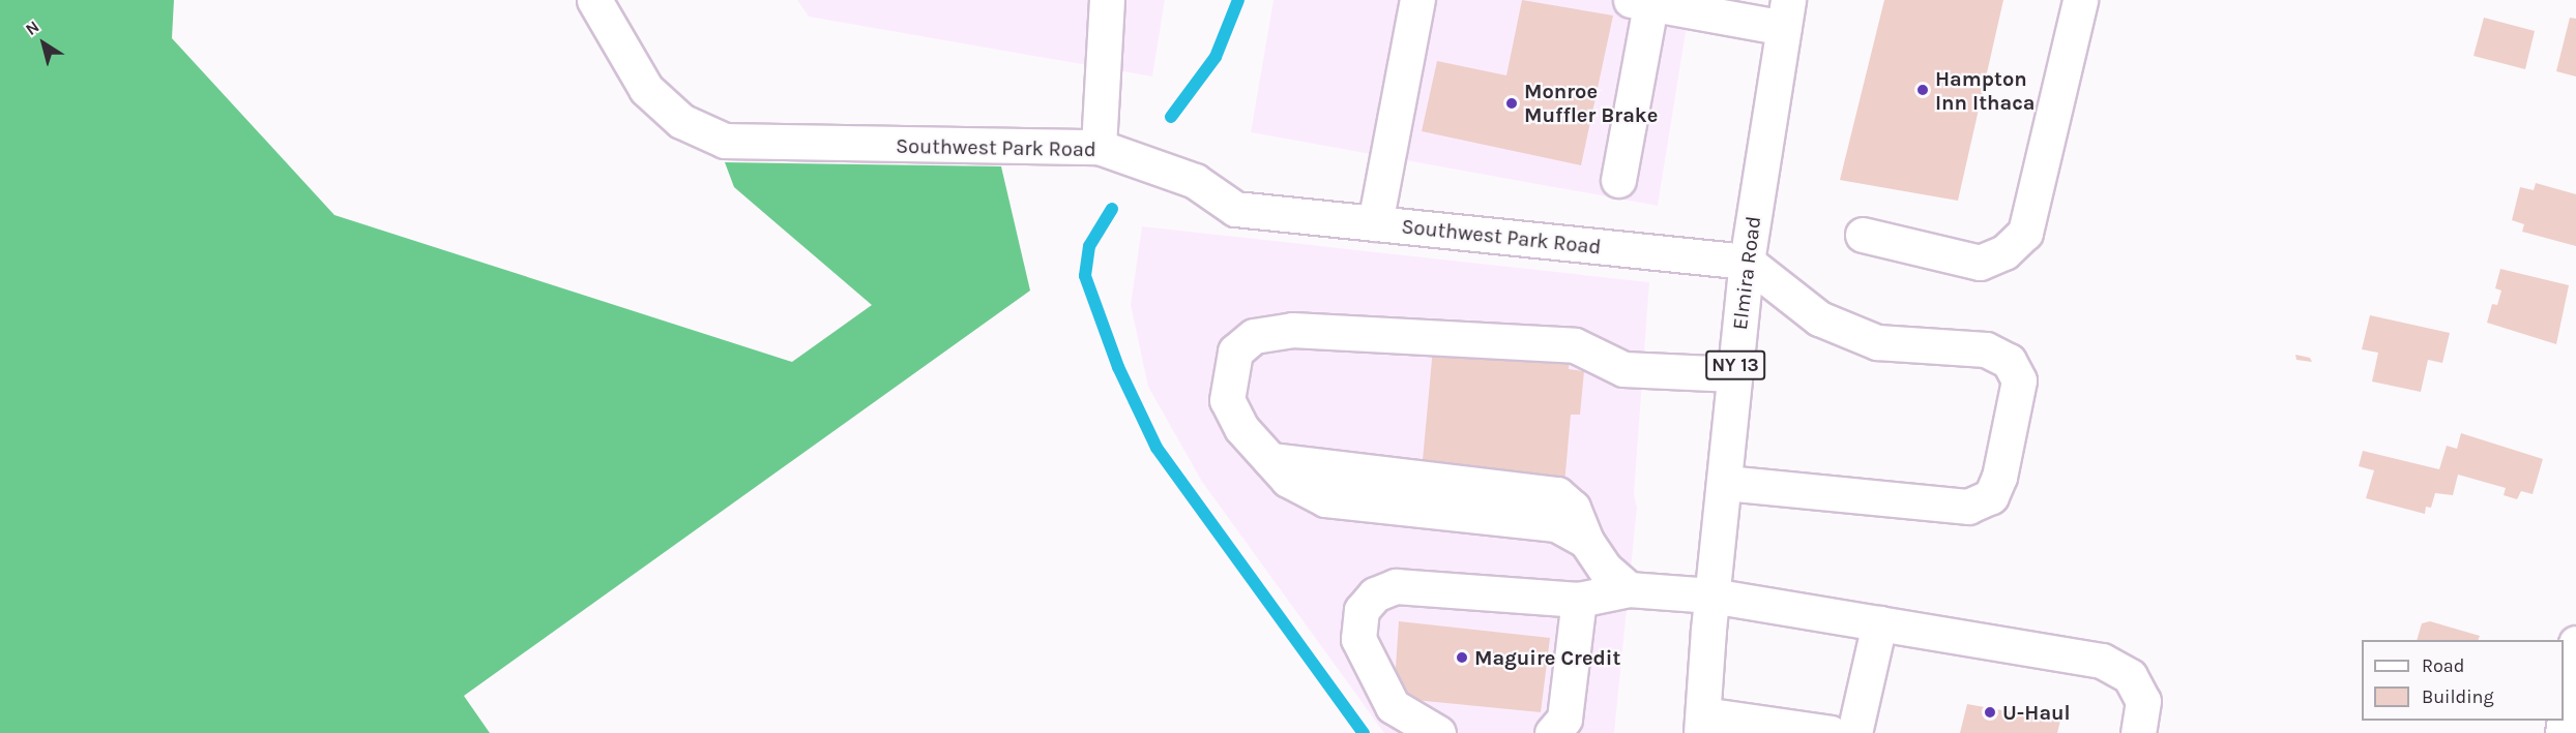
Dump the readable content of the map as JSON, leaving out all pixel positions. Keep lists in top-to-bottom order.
{
  "streets": {
    "main road": ["Southwest Park Road", "Elmira Road", "NY 13"]
  },
  "crossings": [
    ["Southwest Park Road", "Elmira Road"]
  ],
  "places": [
    "Hampton Inn Ithaca",
    "Monroe Muffler Brake",
    "Maguire Credit",
    "U-Haul"
  ],
  "legend": ["Road", "Building"],
  "north": "top left"
}
